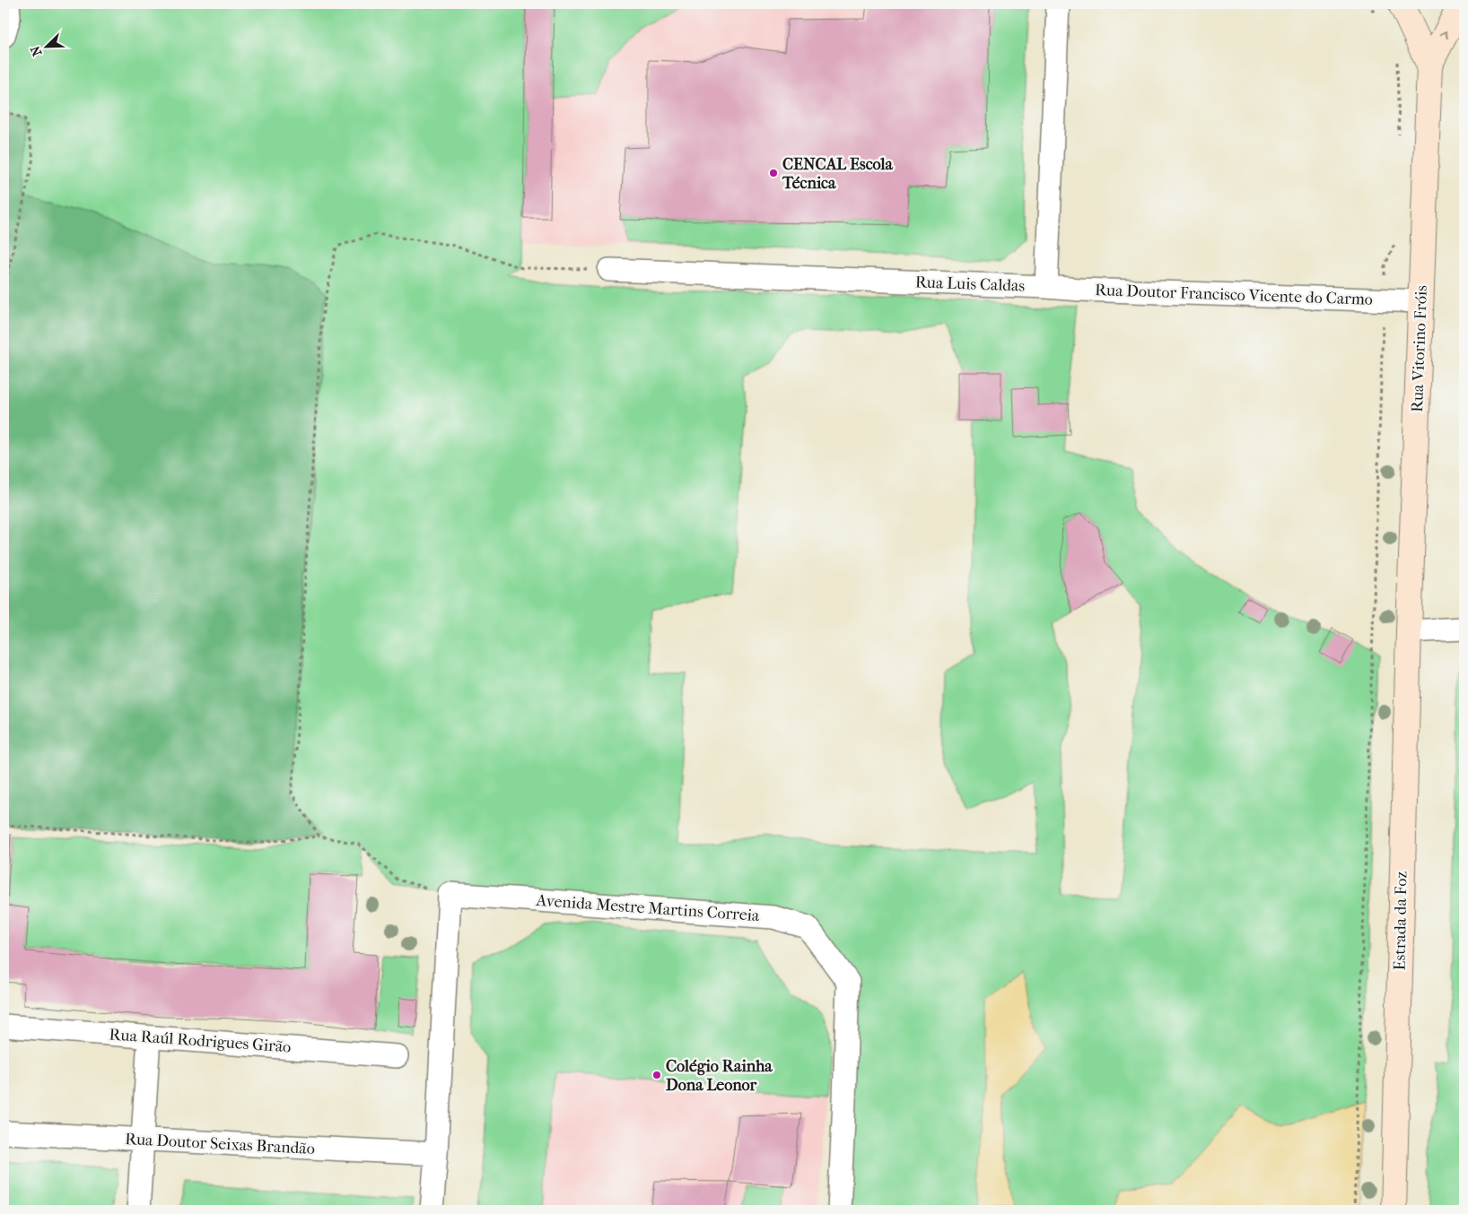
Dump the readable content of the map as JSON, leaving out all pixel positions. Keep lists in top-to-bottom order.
{
  "streets": {
    "main road": ["Rua Vitorino Fróis", "Estrada da Foz"],
    "street": [
      "Rua Luis Caldas",
      "Rua Doutor Francisco Vicente do Carmo",
      "Avenida Mestre Martins Correia",
      "Rua Raúl Rodrigues Girão",
      "Rua Doutor Seixas Brandão"
    ]
  },
  "crossings": [
    ["Rua Luis Caldas", "Rua Doutor Francisco Vicente do Carmo"],
    ["Rua Doutor Francisco Vicente do Carmo", "Rua Vitorino Fróis"],
    ["Rua Vitorino Fróis", "Estrada da Foz"]
  ],
  "places": ["CENCAL Escola Técnica", "Colégio Rainha Dona Leonor"],
  "north": "bottom left"
}
